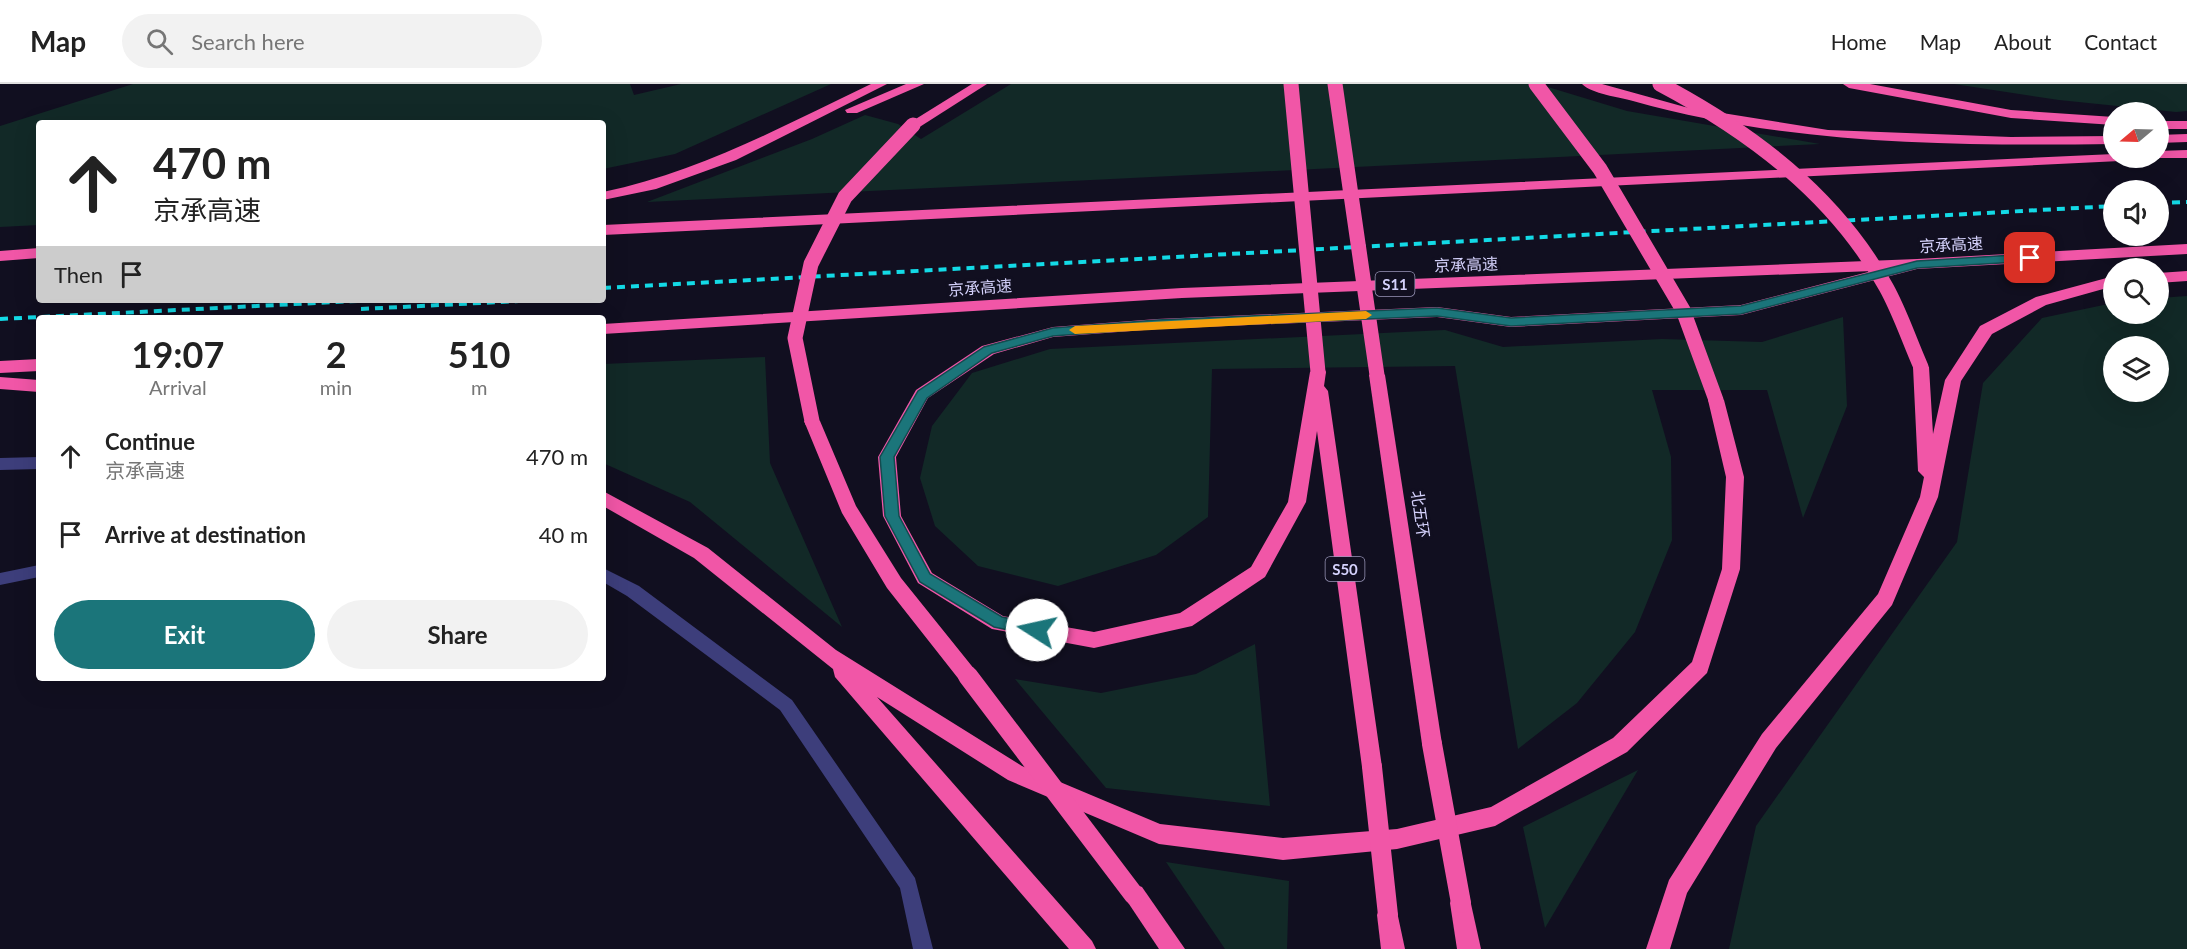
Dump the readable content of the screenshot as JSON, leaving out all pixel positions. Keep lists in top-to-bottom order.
{
  "streets": {
    "highway": [
      "京承高速",
      "S11",
      "北五环",
      "S50"
    ]
  },
  "north": "left",
  "page": {
    "header": "Map",
    "search": "Search here",
    "nav": [
      "Home",
      "Map",
      "About",
      "Contact"
    ],
    "turn": ["470 m", "京承高速"],
    "then": "Then",
    "eta": [
      "19:07",
      "Arrival",
      "2",
      "min",
      "510",
      "m"
    ],
    "list": [
      {
        "name": "Continue",
        "note": "京承高速",
        "value": "470 m"
      },
      {
        "name": "Arrive at destination",
        "value": "40 m"
      }
    ],
    "buttons": ["Exit", "Share"]
  }
}
